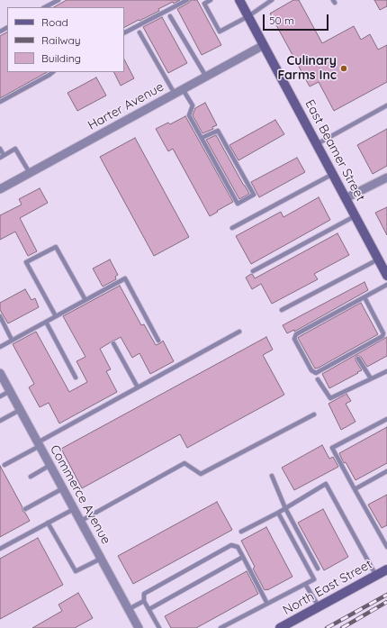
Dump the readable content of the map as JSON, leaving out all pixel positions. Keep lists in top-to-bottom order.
{
  "streets": {
    "street": [
      "Harter Avenue",
      "East Beamer Street",
      "Commerce Avenue",
      "North East Street"
    ]
  },
  "crossings": [
    ["Harter Avenue", "East Beamer Street"]
  ],
  "places": ["Culinary Farms Inc"],
  "legend": ["Road", "Railway", "Building"],
  "scale_bar": "50 m"
}
